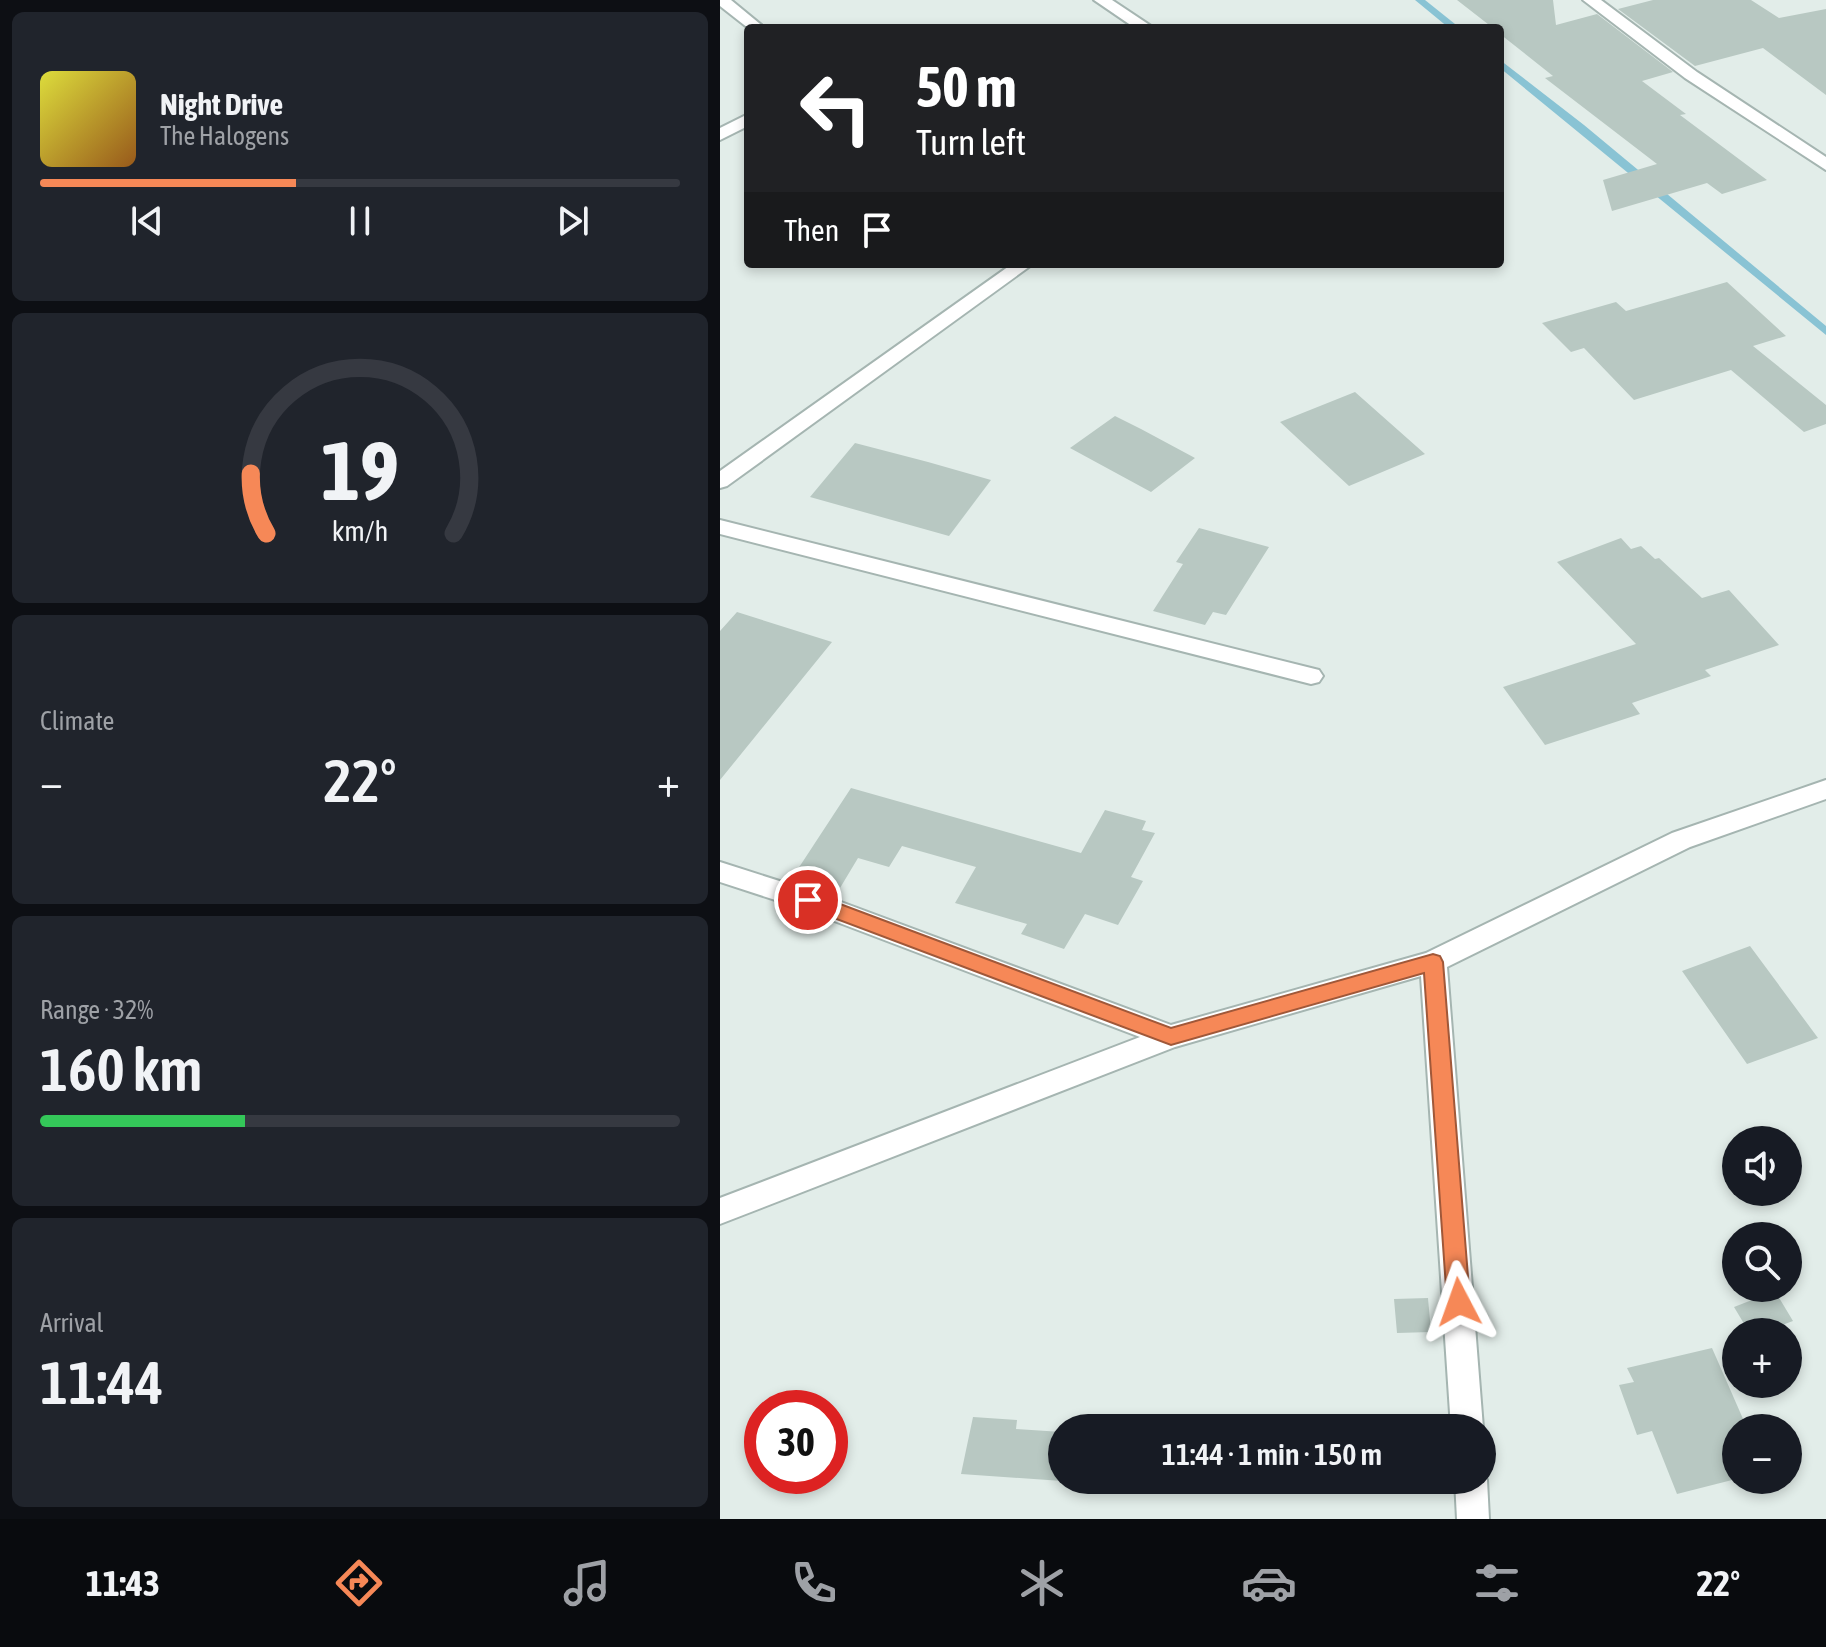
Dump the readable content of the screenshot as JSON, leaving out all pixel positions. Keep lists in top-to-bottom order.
{
  "page": {
    "turn": ["50 m", "Turn left"],
    "song": ["Night Drive", "The Halogens"],
    "then": "Then",
    "tile": [
      "Climate",
      ["Range · 32%", "160 km"],
      ["Arrival", "11:44"]
    ],
    "heat": ["−", "22°", "+"],
    "map_buttons": ["+", "−"],
    "limit": "30",
    "trip": "11:44 · 1 min · 150 m",
    "tabs": ["11:43", "22°"],
    "gauge": ["19", "km/h"]
  }
}
